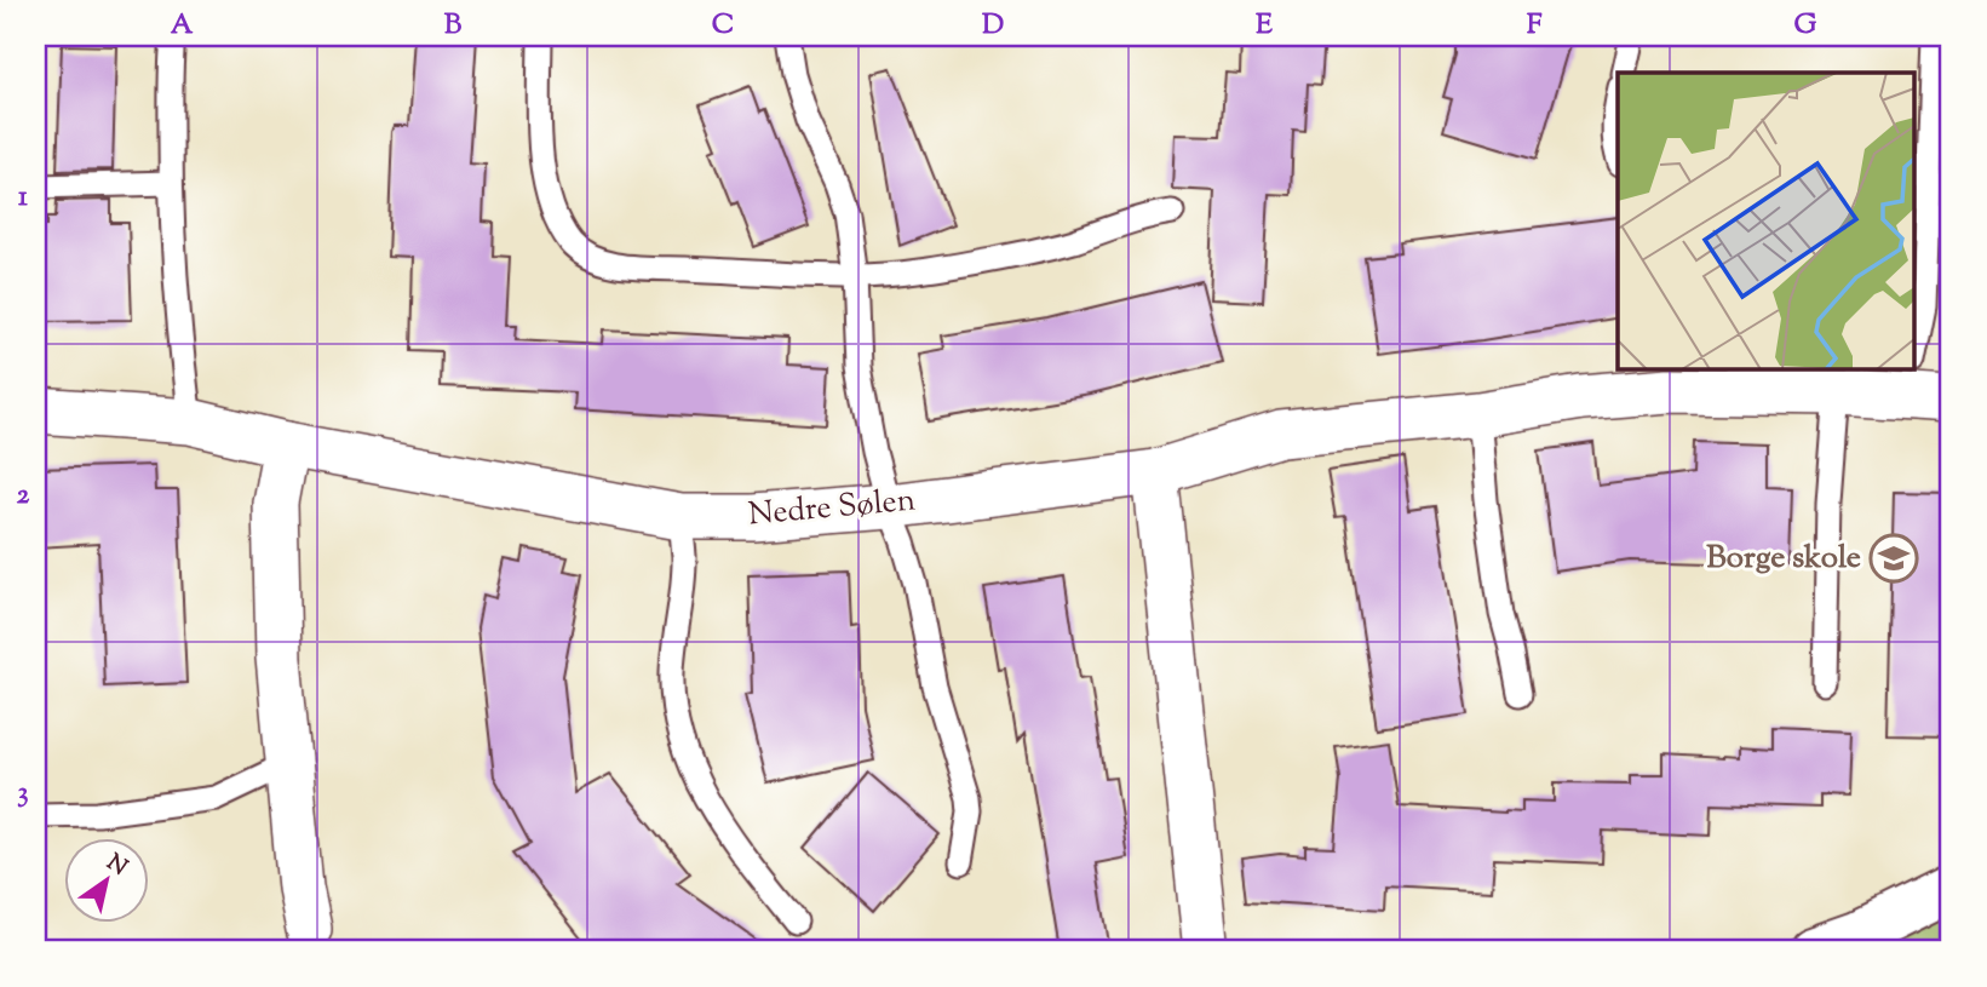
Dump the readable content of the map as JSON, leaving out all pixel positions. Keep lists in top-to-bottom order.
{
  "streets": {
    "street": ["Nedre Sølen"]
  },
  "places": {
    "school or university": ["Borge skole"]
  },
  "north": "top right",
  "grid": {
    "columns": [
      "A",
      "B",
      "C",
      "D",
      "E",
      "F",
      "G"
    ],
    "rows": ["1", "2", "3"]
  }
}
